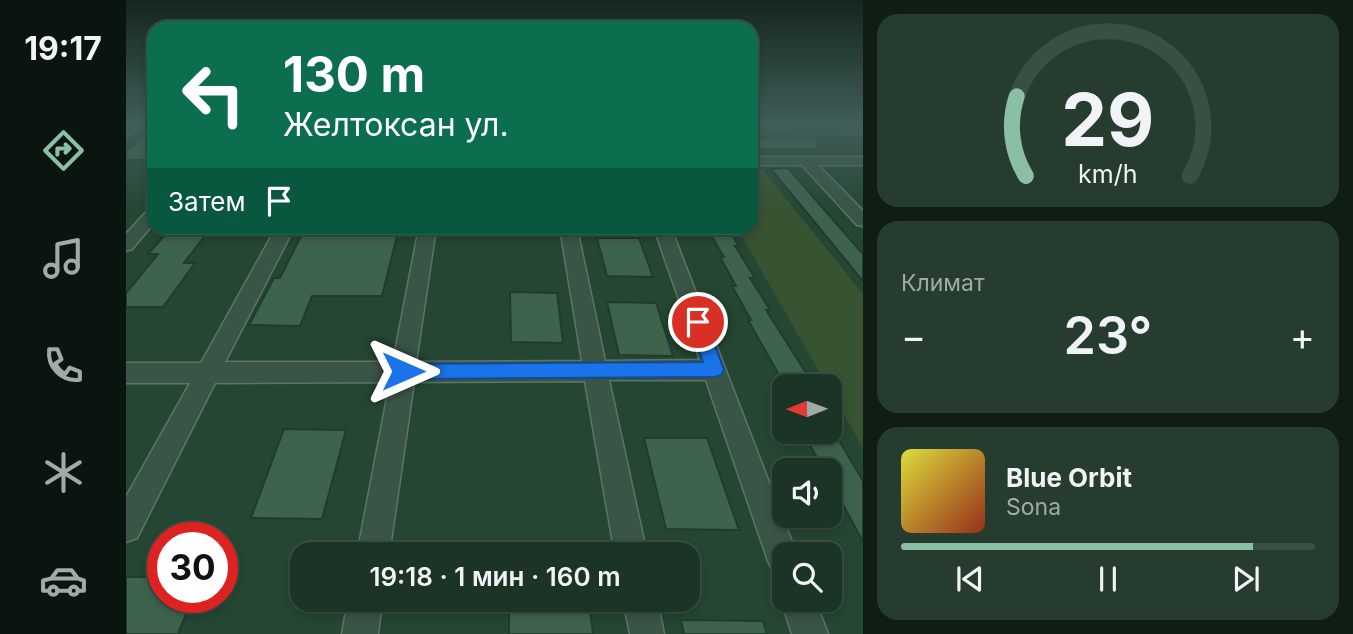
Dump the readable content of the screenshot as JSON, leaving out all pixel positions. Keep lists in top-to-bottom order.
{
  "north": "left",
  "page": {
    "tabs": "19:17",
    "turn": ["130 m", "Желтоксан ул."],
    "then": "Затем",
    "tile": "Климат",
    "heat": ["−", "23°", "+"],
    "song": ["Blue Orbit", "Sona"],
    "limit": "30",
    "trip": "19:18 · 1 мин · 160 m",
    "gauge": ["29", "km/h"]
  }
}
